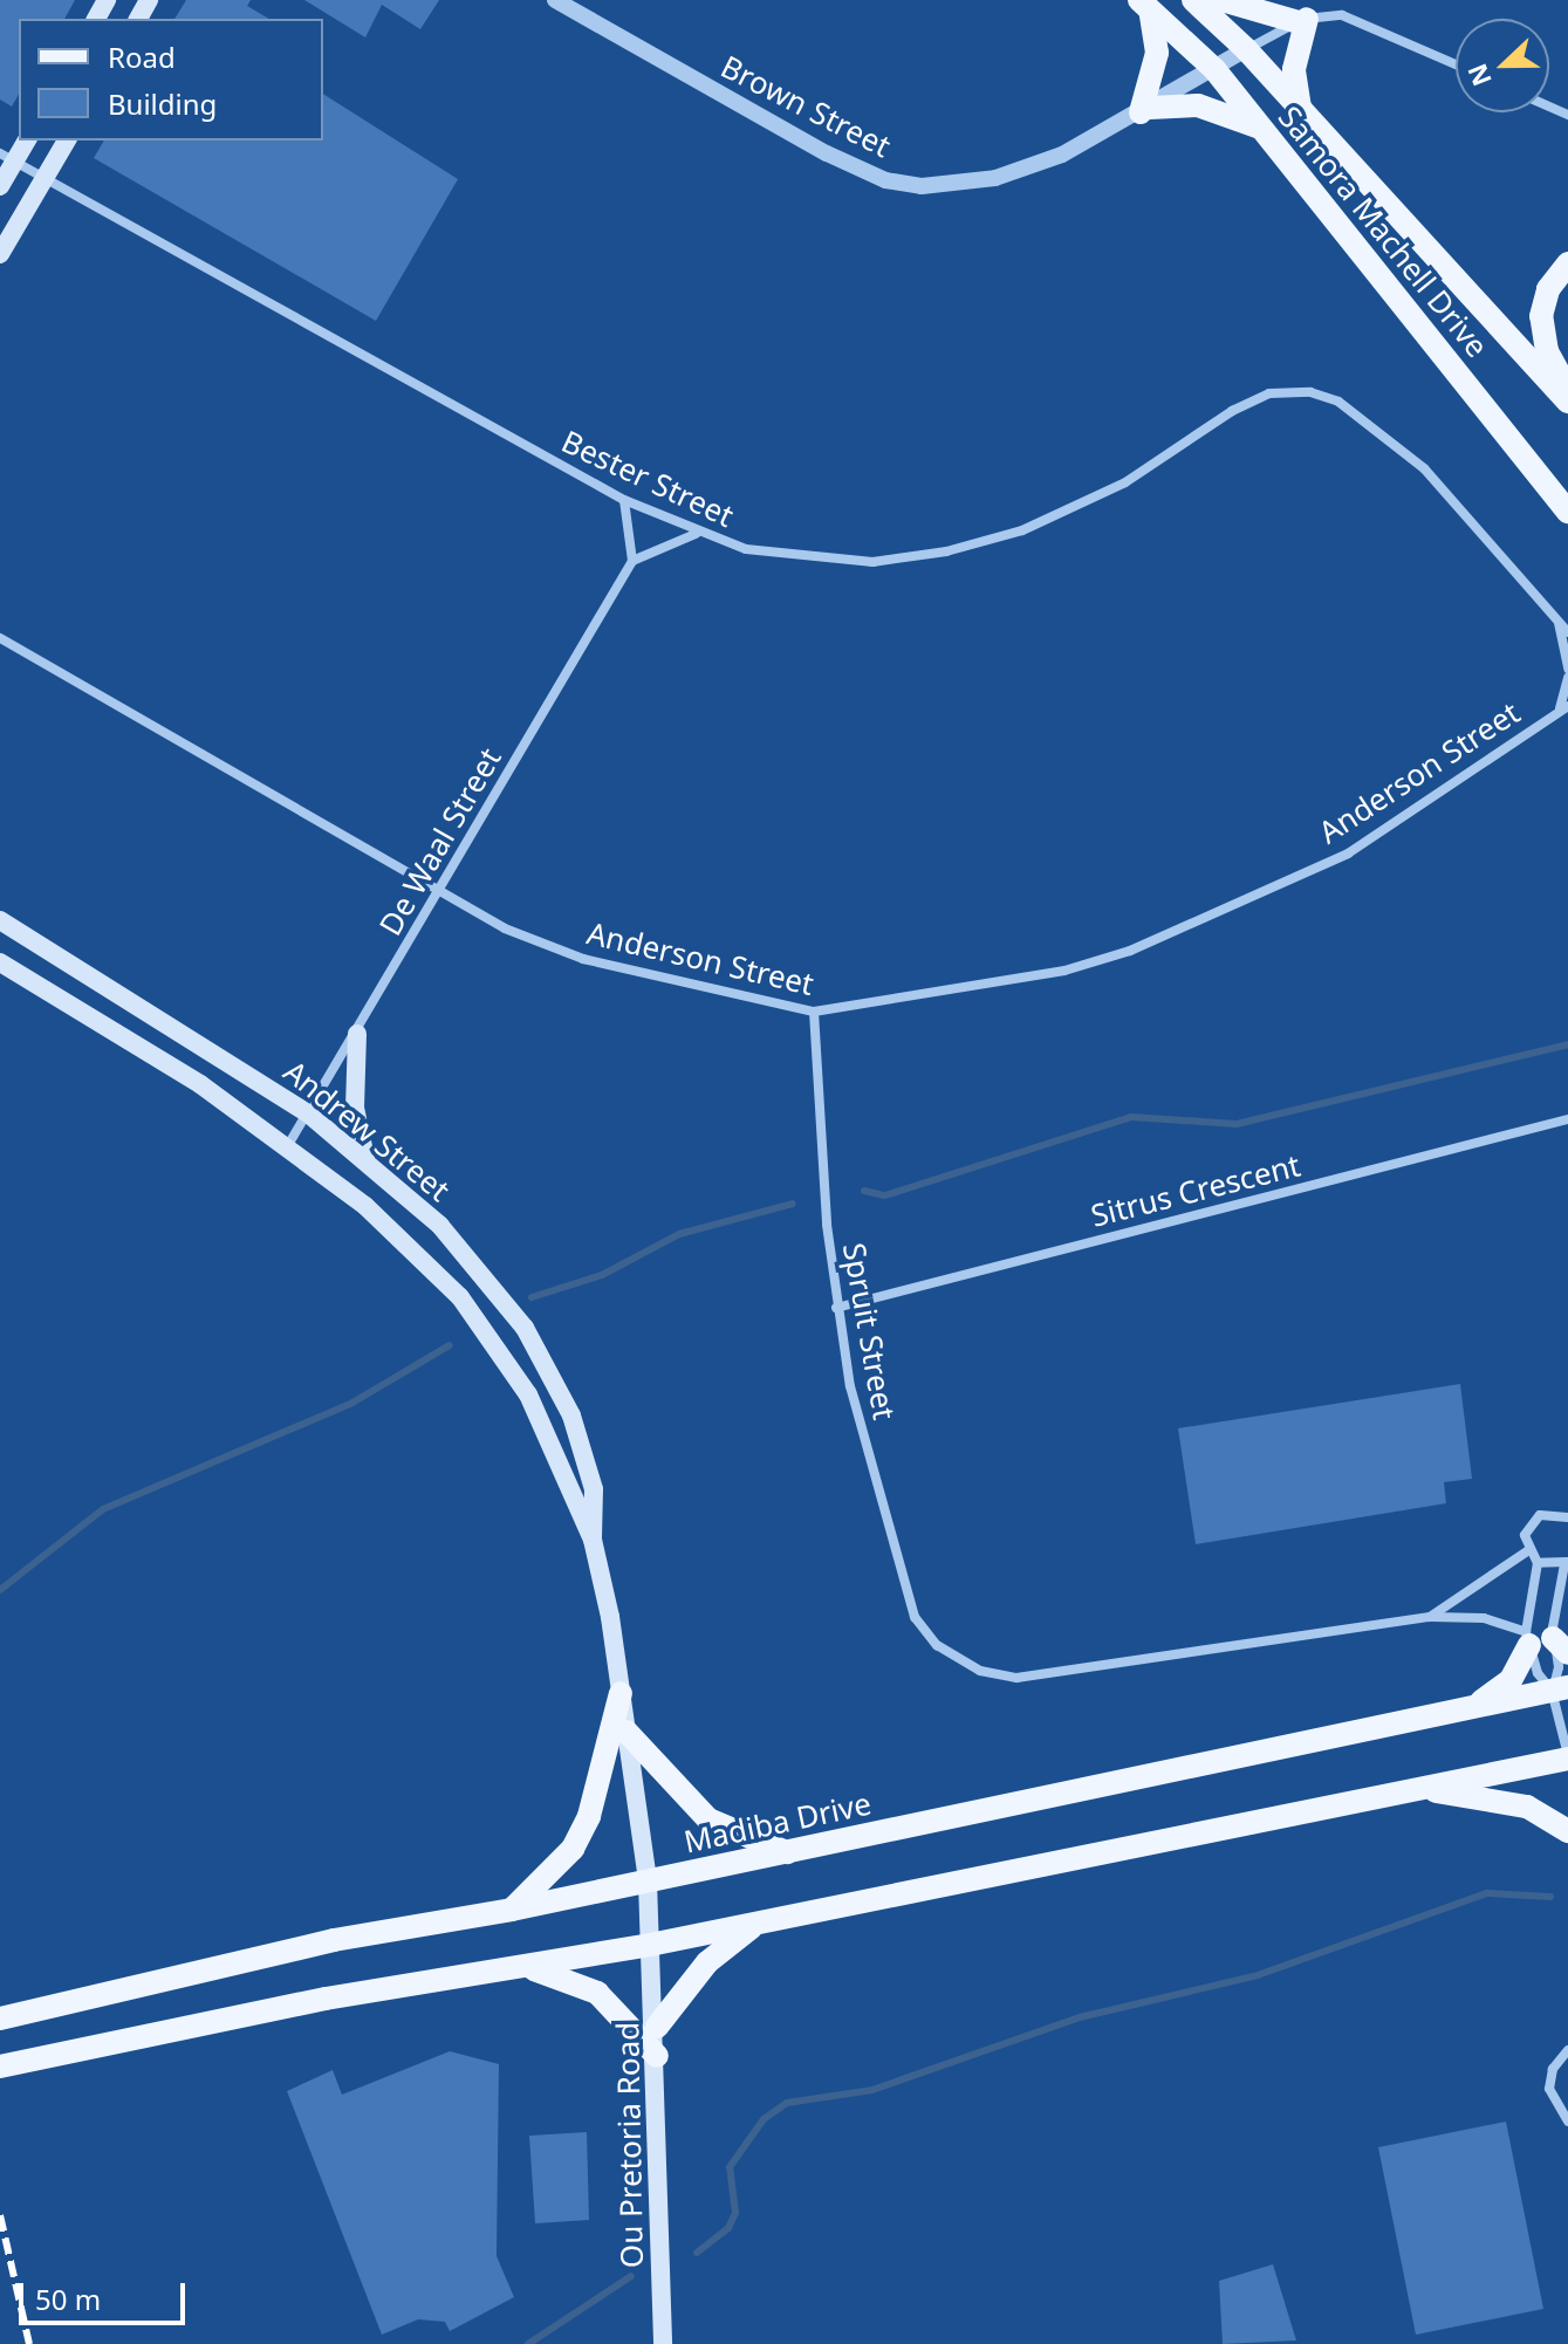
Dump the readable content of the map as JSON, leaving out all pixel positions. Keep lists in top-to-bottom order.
{
  "streets": {
    "main road": [
      "Samora Machell Drive",
      "Andrew Street",
      "Madiba Drive",
      "Ou Pretoria Road"
    ],
    "street": [
      "Brown Street",
      "Bester Street",
      "Anderson Street",
      "De Waal Street",
      "Sitrus Crescent",
      "Spruit Street"
    ]
  },
  "crossings": [
    ["Brown Street", "Samora Machell Drive"],
    ["Anderson Street", "De Waal Street"],
    ["Anderson Street", "Spruit Street"],
    ["De Waal Street", "Andrew Street"],
    ["Andrew Street", "Madiba Drive"],
    ["Andrew Street", "Ou Pretoria Road"],
    ["Sitrus Crescent", "Spruit Street"]
  ],
  "legend": ["Road", "Building"],
  "scale_bar": "50 m",
  "north": "left"
}
